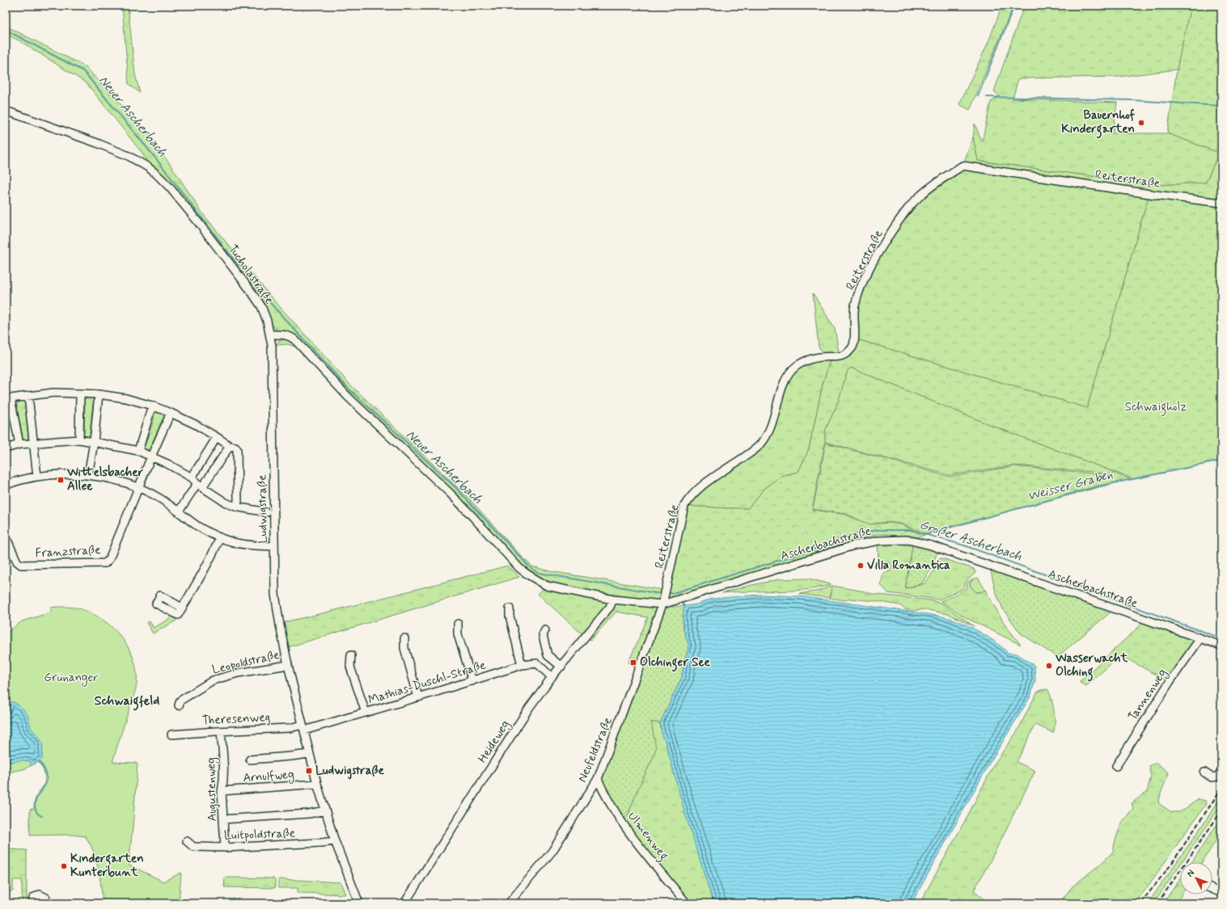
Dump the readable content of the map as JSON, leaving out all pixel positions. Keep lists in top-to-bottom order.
{
  "streets": {
    "street": [
      "Reiterstraße",
      "Tucholastraße",
      "Ludwigstraße",
      "Ascherbachstraße",
      "Franzstraße",
      "Leopoldstraße",
      "Mathias-Duschl-Straße",
      "Tannenweg",
      "Theresenweg",
      "Heideweg",
      "Neufeldstraße",
      "Arnulfweg",
      "Augustenweg",
      "Luitpoldstraße",
      "Ulmenweg"
    ]
  },
  "crossings": [
    ["Reiterstraße", "Ascherbachstraße"],
    ["Reiterstraße", "Neufeldstraße"],
    ["Tucholastraße", "Ludwigstraße"],
    ["Tucholastraße", "Ascherbachstraße"],
    ["Ludwigstraße", "Ascherbachstraße"],
    ["Ludwigstraße", "Leopoldstraße"],
    ["Ludwigstraße", "Mathias-Duschl-Straße"],
    ["Ludwigstraße", "Theresenweg"],
    ["Ludwigstraße", "Arnulfweg"],
    ["Ludwigstraße", "Luitpoldstraße"],
    ["Ascherbachstraße", "Tannenweg"],
    ["Ascherbachstraße", "Heideweg"],
    ["Ascherbachstraße", "Neufeldstraße"],
    ["Mathias-Duschl-Straße", "Theresenweg"],
    ["Mathias-Duschl-Straße", "Heideweg"],
    ["Theresenweg", "Augustenweg"],
    ["Neufeldstraße", "Ulmenweg"],
    ["Arnulfweg", "Augustenweg"],
    ["Augustenweg", "Luitpoldstraße"]
  ],
  "districts": ["Schwaigfeld"],
  "water": ["Neuer Ascherbach", "Weisser Graben", "Großer Ascherbach"],
  "parks": ["Schwaigholz", "Grünanger"],
  "places": {
    "other": [
      "Bauernhof Kindergarten",
      "Villa Romantica",
      "Wasserwacht Olching",
      "Kindergarten Kunterbunt"
    ],
    "transit": ["Wittelsbacher Allee", "Olchinger See", "Ludwigstraße"]
  },
  "north": "top left"
}
